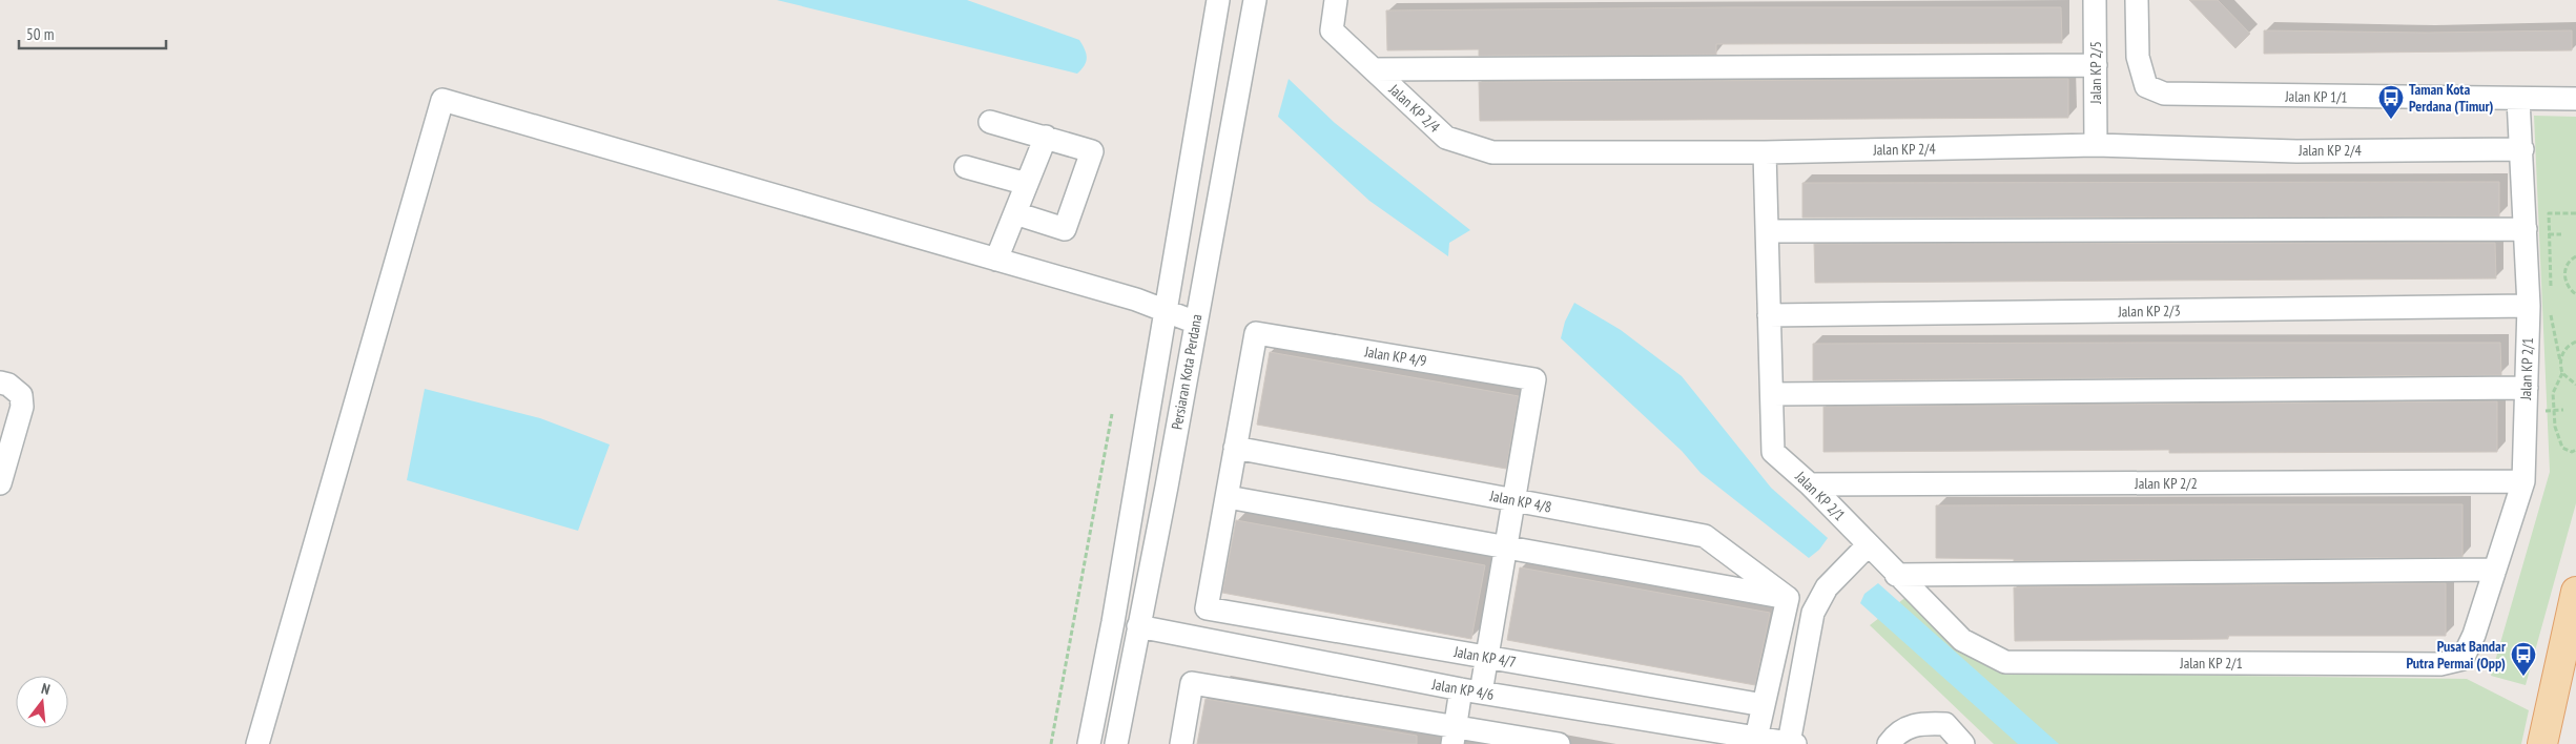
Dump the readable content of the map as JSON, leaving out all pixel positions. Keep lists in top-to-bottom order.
{
  "streets": {
    "street": [
      "Jalan KP 2/5",
      "Jalan KP 1/1",
      "Jalan KP 2/4",
      "Jalan KP 2/3",
      "Jalan KP 4/9",
      "Jalan KP 2/1",
      "Persiaran Kota Perdana",
      "Jalan KP 2/2",
      "Jalan KP 4/8",
      "Jalan KP 4/7",
      "Jalan KP 4/6"
    ]
  },
  "crossings": [
    ["Jalan KP 2/5", "Jalan KP 2/4"],
    ["Jalan KP 1/1", "Jalan KP 2/1"],
    ["Jalan KP 2/4", "Jalan KP 2/1"],
    ["Jalan KP 2/3", "Jalan KP 2/1"],
    ["Jalan KP 4/9", "Jalan KP 4/8"],
    ["Jalan KP 2/1", "Jalan KP 2/2"],
    ["Persiaran Kota Perdana", "Jalan KP 4/6"]
  ],
  "places": {
    "bus stop": ["Taman Kota Perdana (Timur)", "Pusat Bandar Putra Permai (Opp)"]
  },
  "scale_bar": "50 m",
  "north": "top"
}
